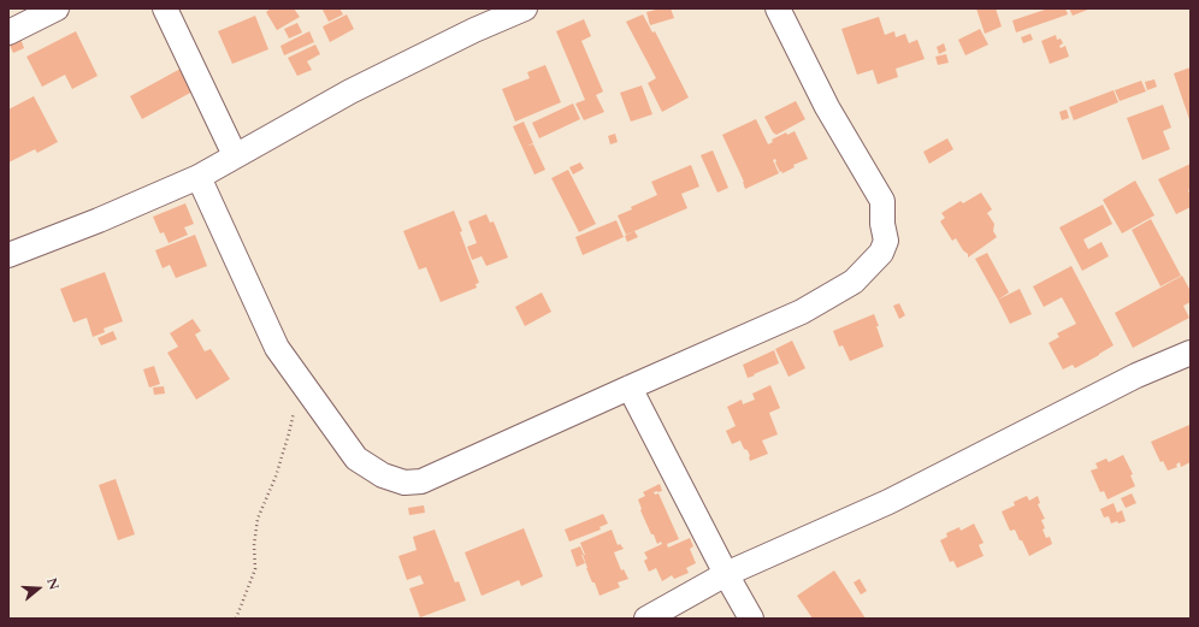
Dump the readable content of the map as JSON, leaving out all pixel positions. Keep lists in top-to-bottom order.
{
  "north": "right"
}
